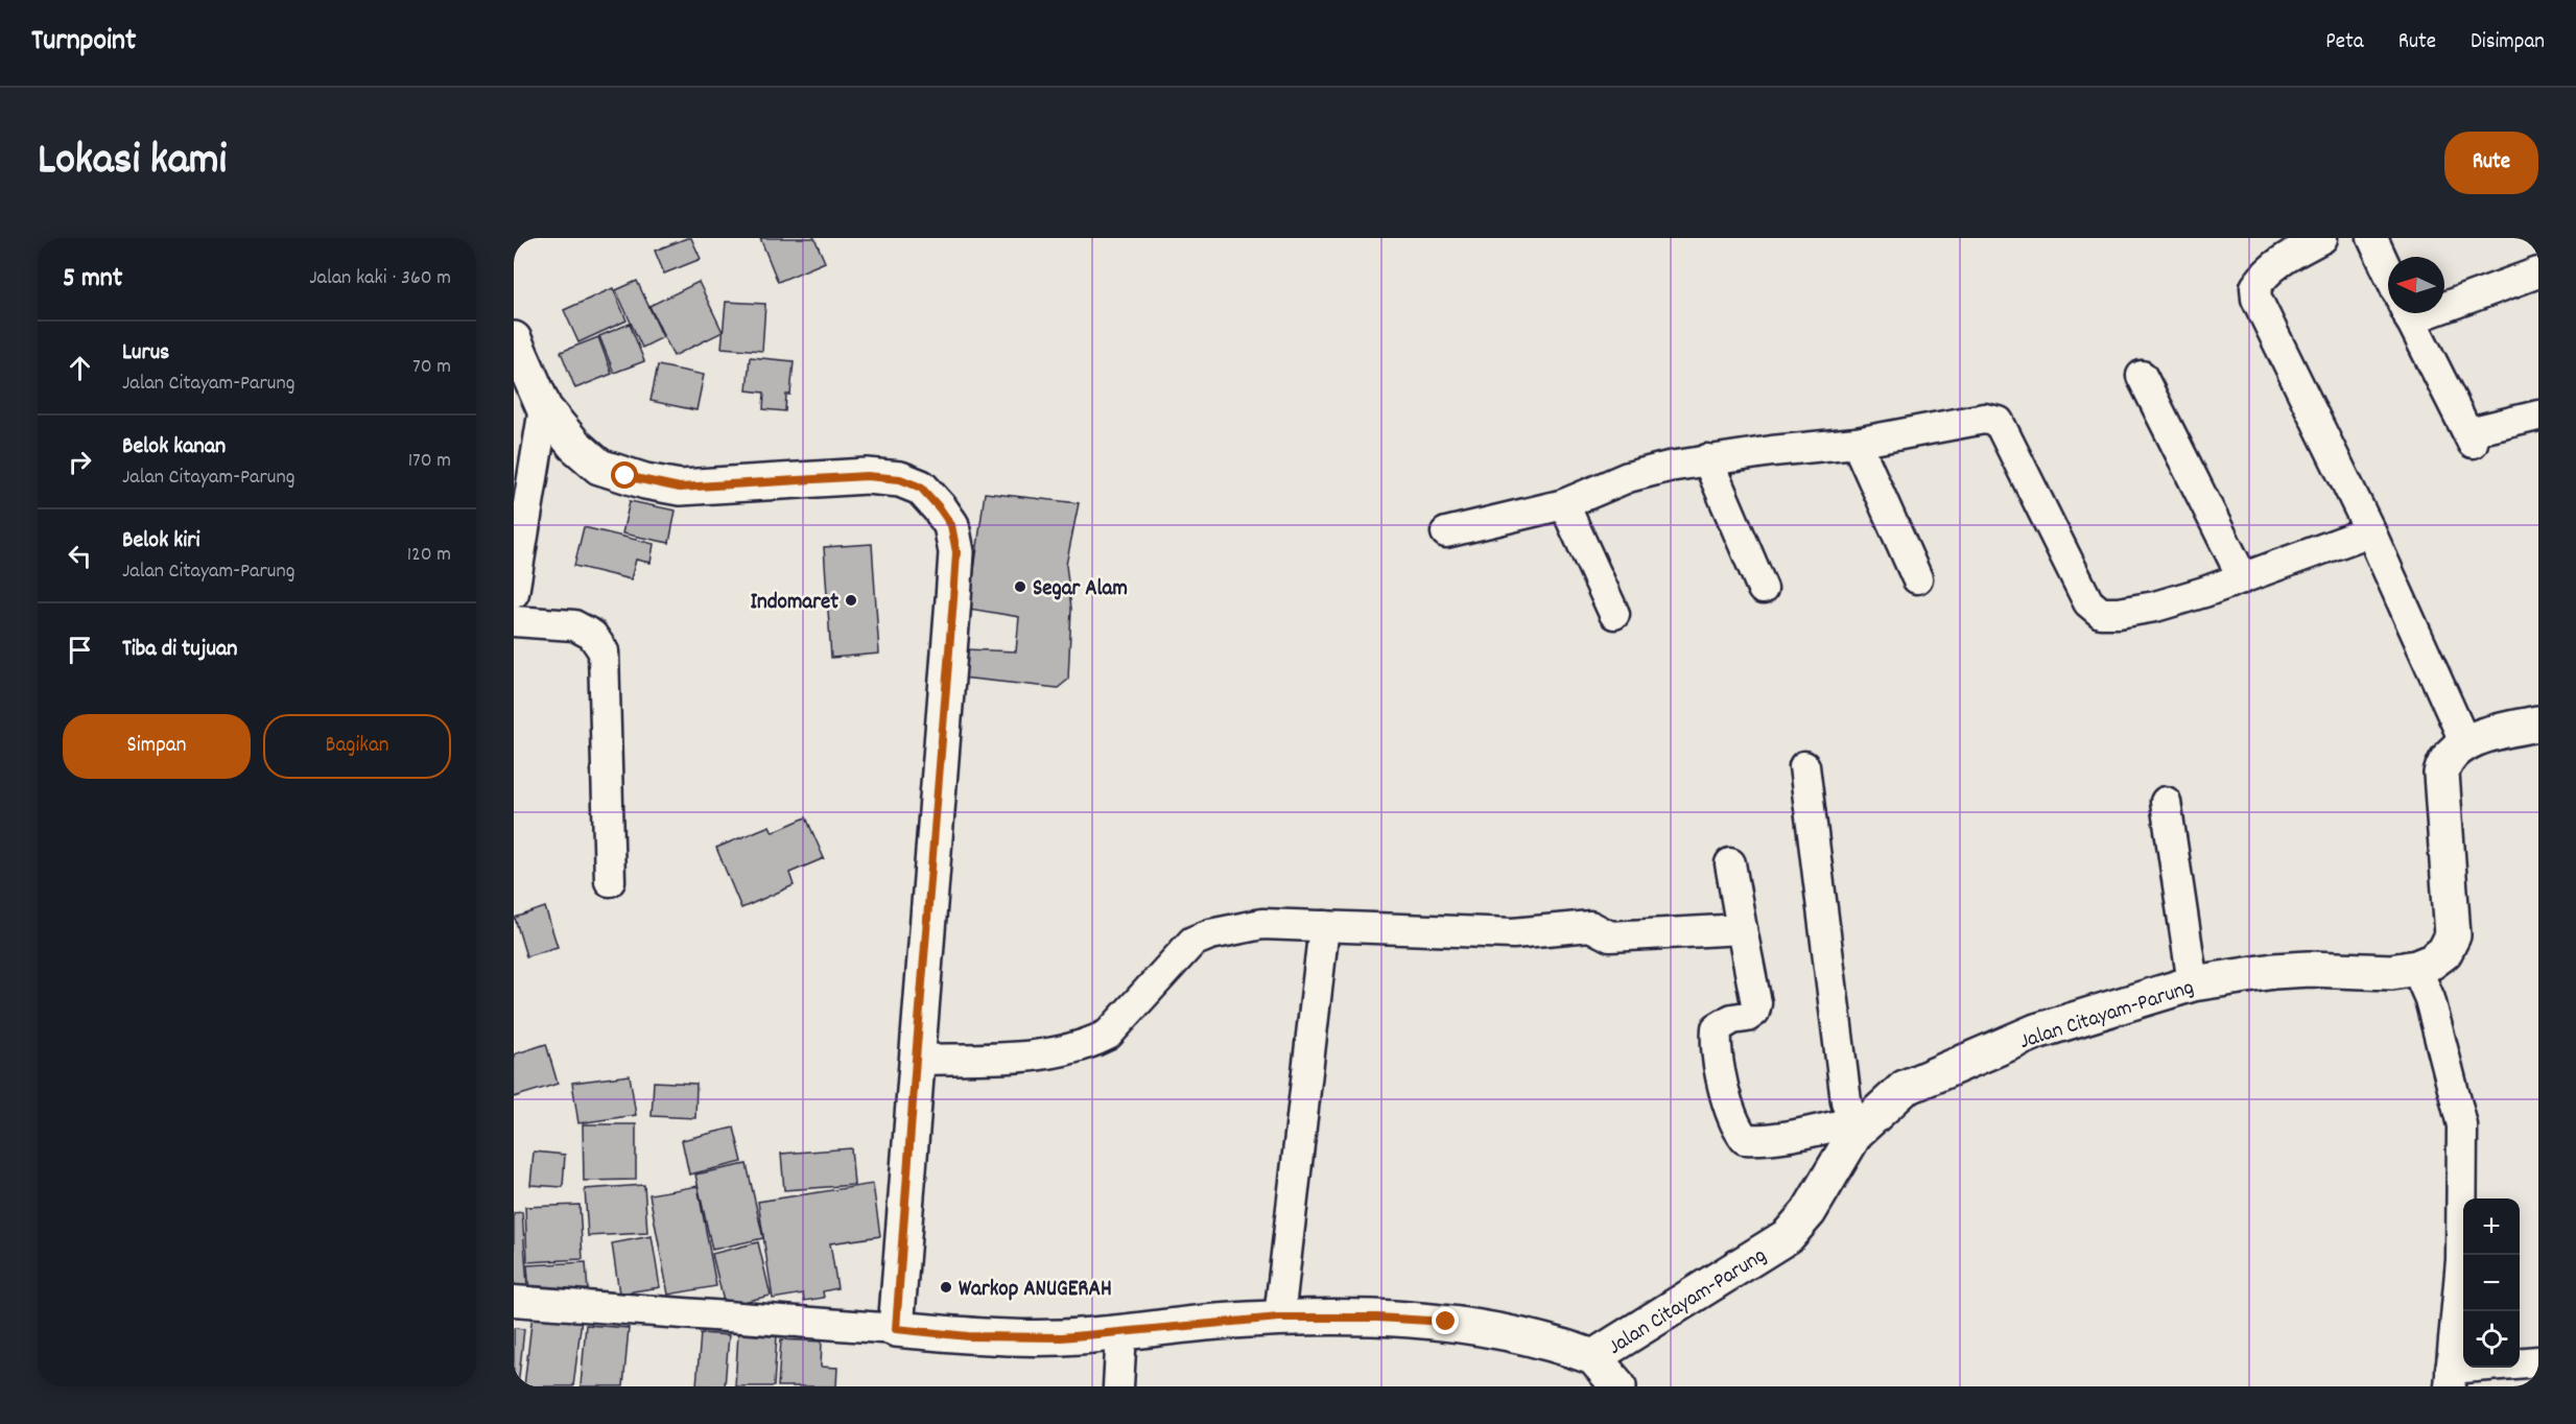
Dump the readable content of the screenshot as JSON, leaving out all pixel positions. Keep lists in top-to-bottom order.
{
  "streets": {
    "street": ["Jalan Citayam-Parung"]
  },
  "places": ["Segar Alam", "Indomaret", "Warkop ANUGERAH"],
  "north": "left",
  "page": {
    "header": "Turnpoint",
    "nav": ["Peta", "Rute", "Disimpan"],
    "title": "Lokasi kami",
    "buttons": [
      "Rute",
      ["Simpan", "Bagikan"]
    ],
    "heading": ["5 mnt", "Jalan kaki · 360 m"],
    "list": [
      ["Lurus", "Jalan Citayam-Parung", "70 m"],
      ["Belok kanan", "Jalan Citayam-Parung", "170 m"],
      ["Belok kiri", "Jalan Citayam-Parung", "120 m"],
      "Tiba di tujuan"
    ],
    "map_buttons": ["+", "−"]
  }
}
